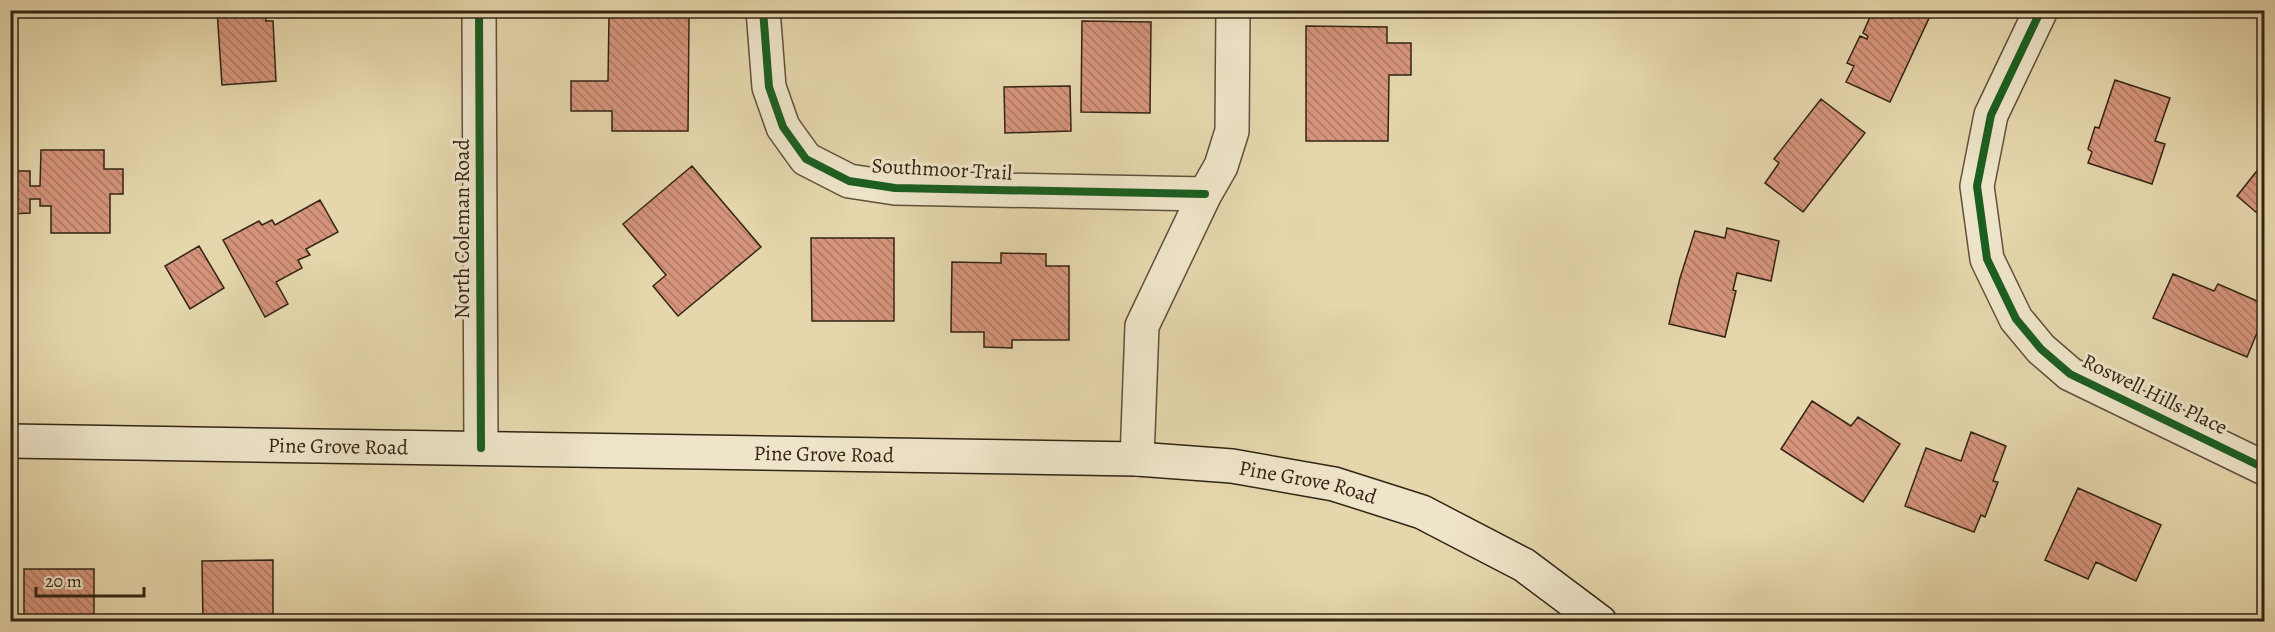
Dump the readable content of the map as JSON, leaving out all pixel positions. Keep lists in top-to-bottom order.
{
  "streets": {
    "street": [
      "Southmoor Trail",
      "North Coleman Road",
      "Roswell Hills Place",
      "Pine Grove Road"
    ]
  },
  "crossings": [
    ["North Coleman Road", "Pine Grove Road"]
  ],
  "scale_bar": "20 m"
}
